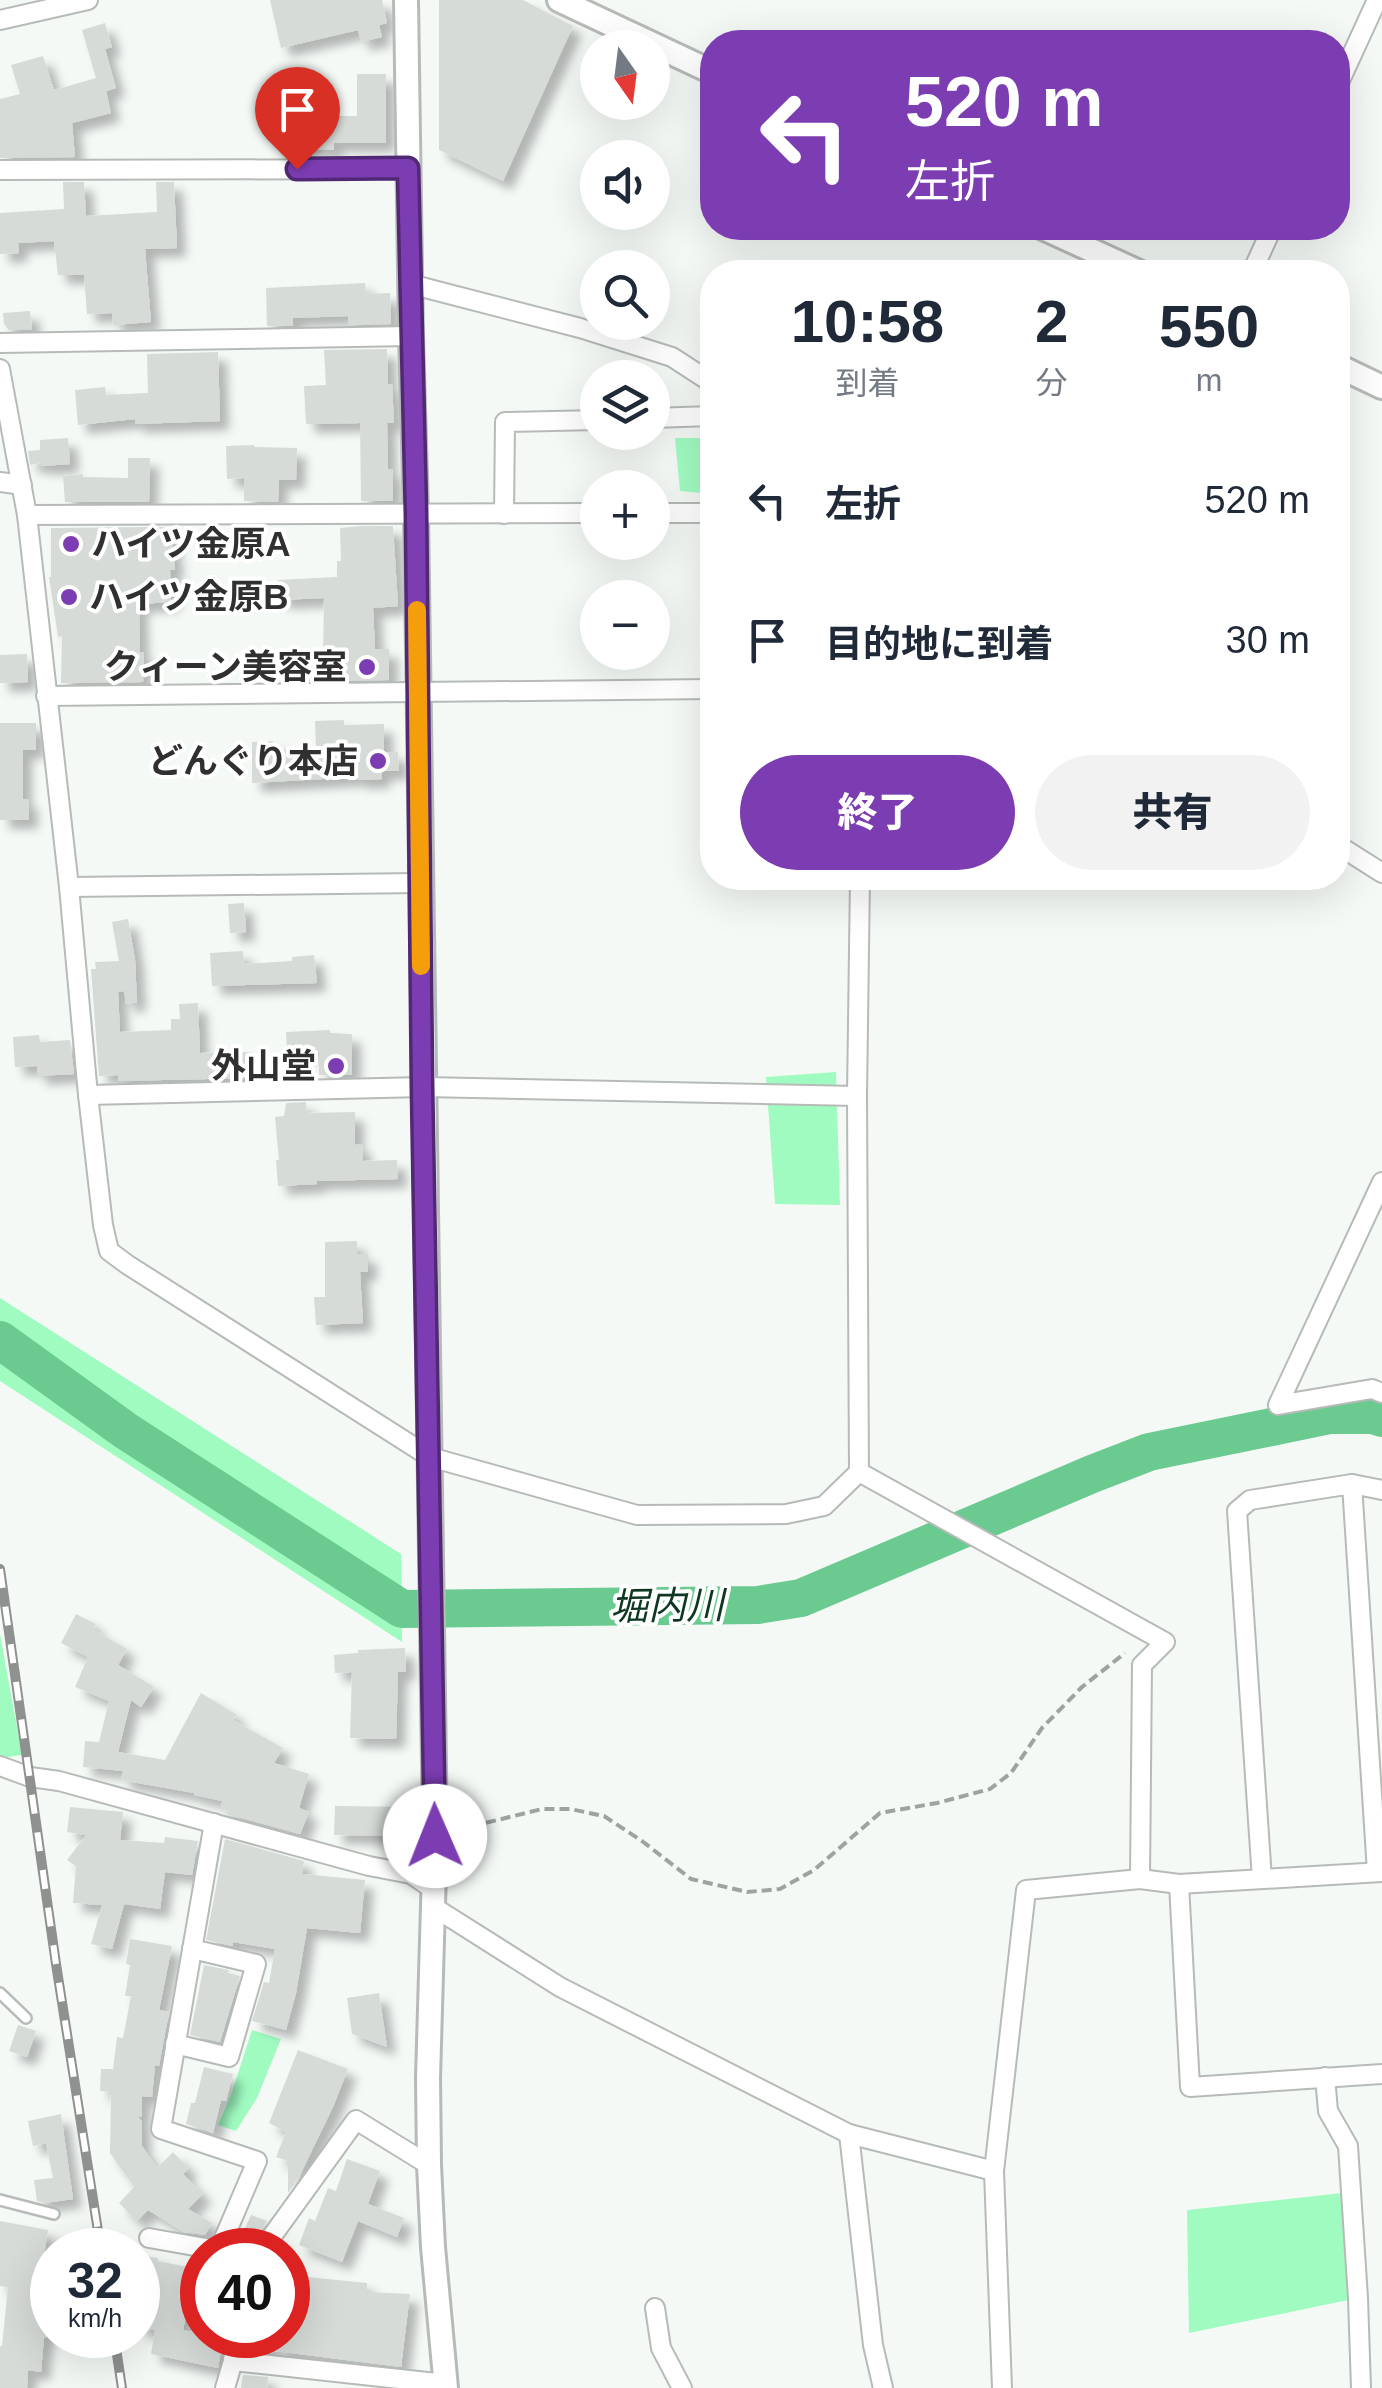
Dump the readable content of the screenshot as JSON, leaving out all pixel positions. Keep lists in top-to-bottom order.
{
  "water": ["堀内川"],
  "places": [
    "ハイツ金原A",
    "ハイツ金原B",
    "クィーン美容室",
    "どんぐり本店",
    "外山堂"
  ],
  "north": "bottom",
  "page": {
    "map_buttons": ["+", "−"],
    "turn": ["520 m", "左折"],
    "eta": [
      "10:58",
      "到着",
      "2",
      "分",
      "550",
      "m"
    ],
    "list": [
      {
        "name": "左折",
        "value": "520 m"
      },
      {
        "name": "目的地に到着",
        "value": "30 m"
      }
    ],
    "buttons": ["終了", "共有"],
    "speed": "32 km/h",
    "limit": "40"
  }
}
